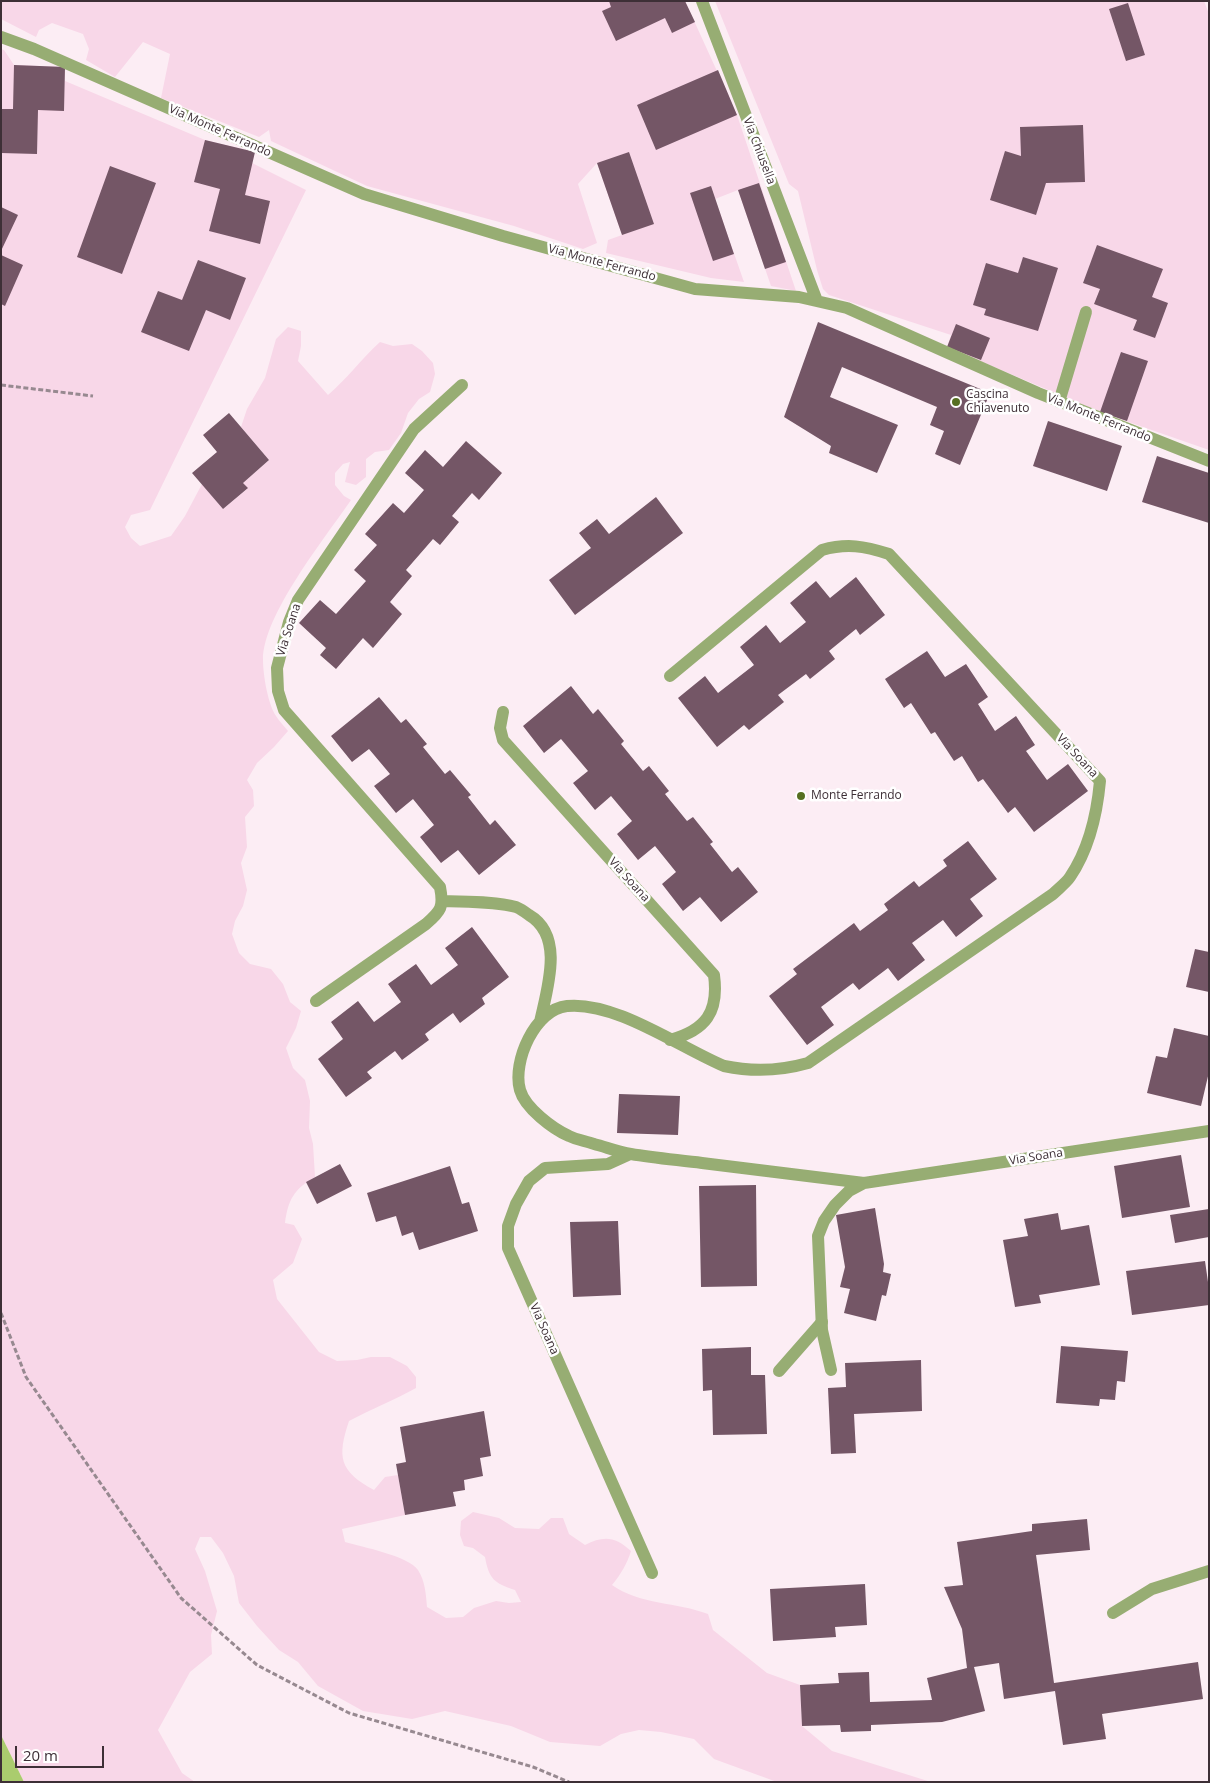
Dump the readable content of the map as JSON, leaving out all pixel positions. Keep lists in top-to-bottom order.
{
  "streets": {
    "street": ["Via Monte Ferrando", "Via Chiusella", "Via Soana"]
  },
  "crossings": [
    ["Via Monte Ferrando", "Via Chiusella"]
  ],
  "places": ["Cascina Chiavenuto", "Monte Ferrando"],
  "scale_bar": "20 m"
}
